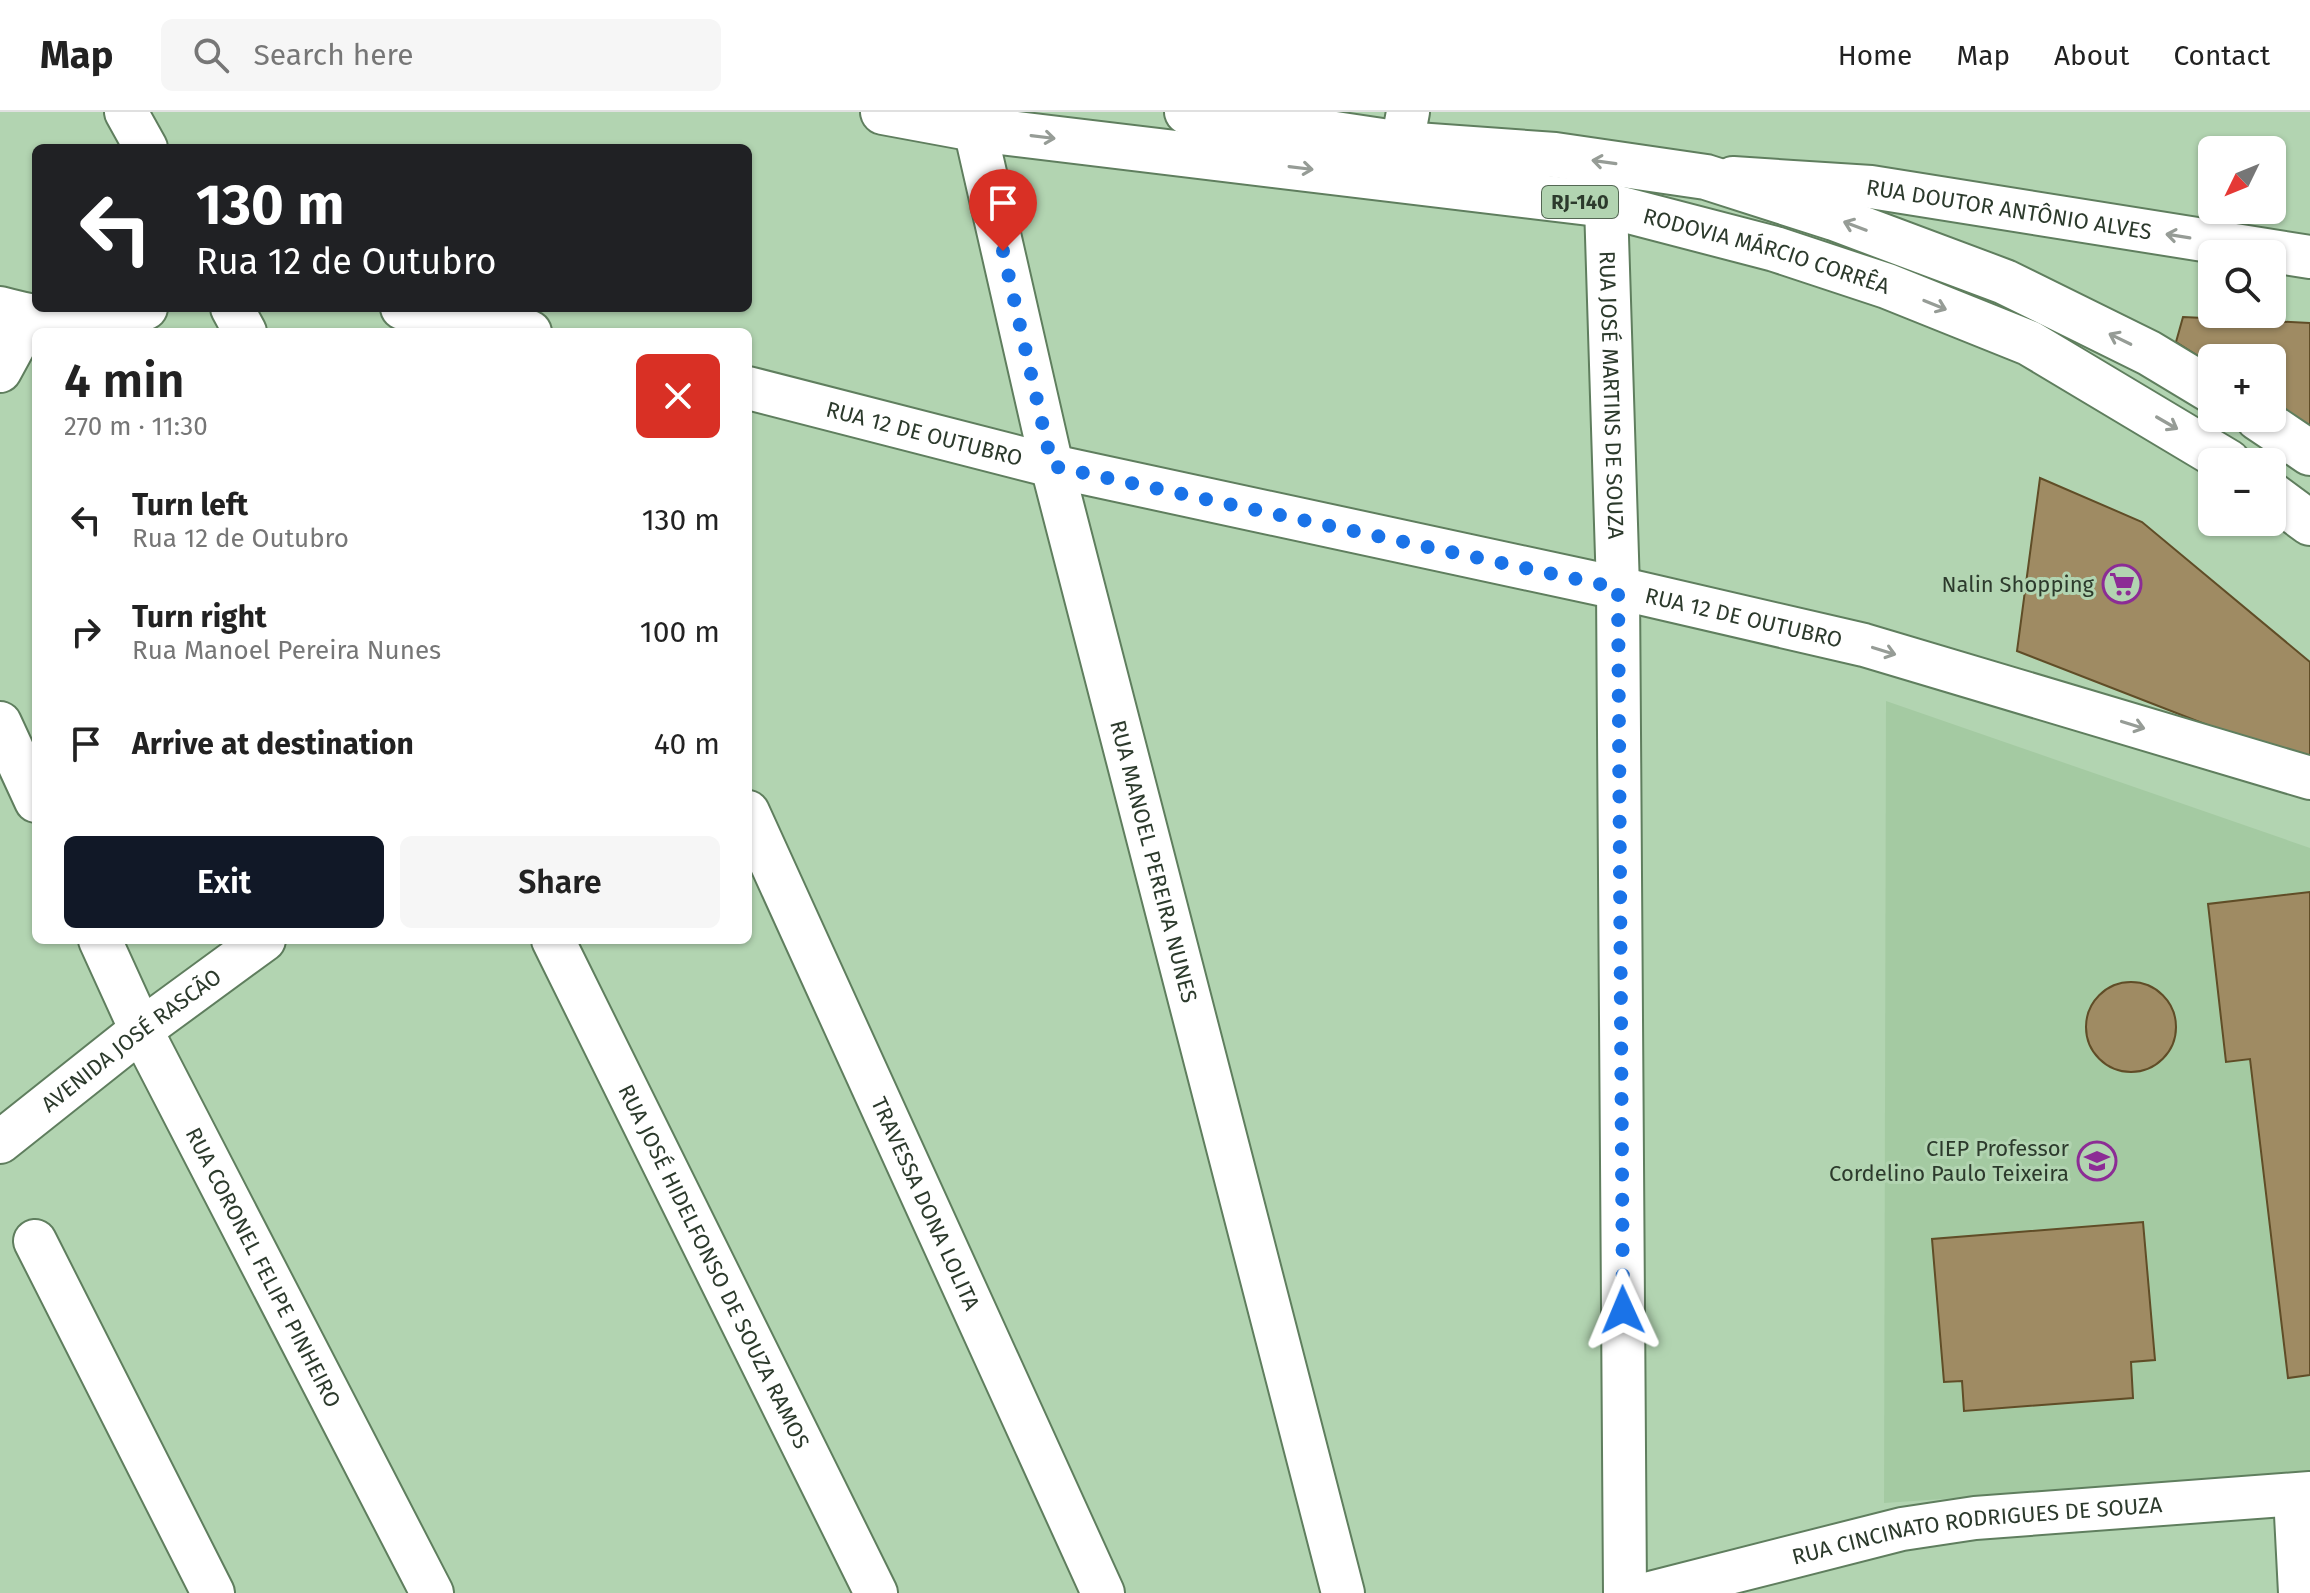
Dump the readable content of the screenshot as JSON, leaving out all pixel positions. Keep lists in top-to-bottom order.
{
  "streets": {
    "highway": ["RJ-140", "RODOVIA MÁRCIO CORRÊA"],
    "street": [
      "RUA DOUTOR ANTÔNIO ALVES",
      "RUA JOSÉ MARTINS DE SOUZA",
      "RUA 12 DE OUTUBRO",
      "RUA MANOEL PEREIRA NUNES",
      "AVENIDA JOSÉ RASCÃO",
      "TRAVESSA DONA LOLITA",
      "RUA JOSÉ HIDELFONSO DE SOUZA RAMOS",
      "RUA CORONEL FELIPE PINHEIRO",
      "RUA CINCINATO RODRIGUES DE SOUZA"
    ]
  },
  "crossings": [
    ["RUA DOUTOR ANTÔNIO ALVES", "RODOVIA MÁRCIO CORRÊA"],
    ["RODOVIA MÁRCIO CORRÊA", "RUA JOSÉ MARTINS DE SOUZA"],
    ["RODOVIA MÁRCIO CORRÊA", "RUA MANOEL PEREIRA NUNES"],
    ["RUA JOSÉ MARTINS DE SOUZA", "RUA 12 DE OUTUBRO"],
    ["RUA 12 DE OUTUBRO", "RUA MANOEL PEREIRA NUNES"],
    ["AVENIDA JOSÉ RASCÃO", "RUA CORONEL FELIPE PINHEIRO"]
  ],
  "one_way": ["RUA DOUTOR ANTÔNIO ALVES", "RUA 12 DE OUTUBRO"],
  "places": {
    "supermarket": ["Nalin Shopping"],
    "school or university": ["CIEP Professor Cordelino Paulo Teixeira"]
  },
  "north": "bottom left",
  "page": {
    "header": "Map",
    "search": "Search here",
    "nav": [
      "Home",
      "Map",
      "About",
      "Contact"
    ],
    "map_buttons": ["+", "−"],
    "turn": ["130 m", "Rua 12 de Outubro"],
    "heading": ["4 min", "270 m · 11:30"],
    "list": [
      {
        "name": "Turn left",
        "note": "Rua 12 de Outubro",
        "value": "130 m"
      },
      {
        "name": "Turn right",
        "note": "Rua Manoel Pereira Nunes",
        "value": "100 m"
      },
      {
        "name": "Arrive at destination",
        "value": "40 m"
      }
    ],
    "buttons": ["Exit", "Share"]
  }
}
